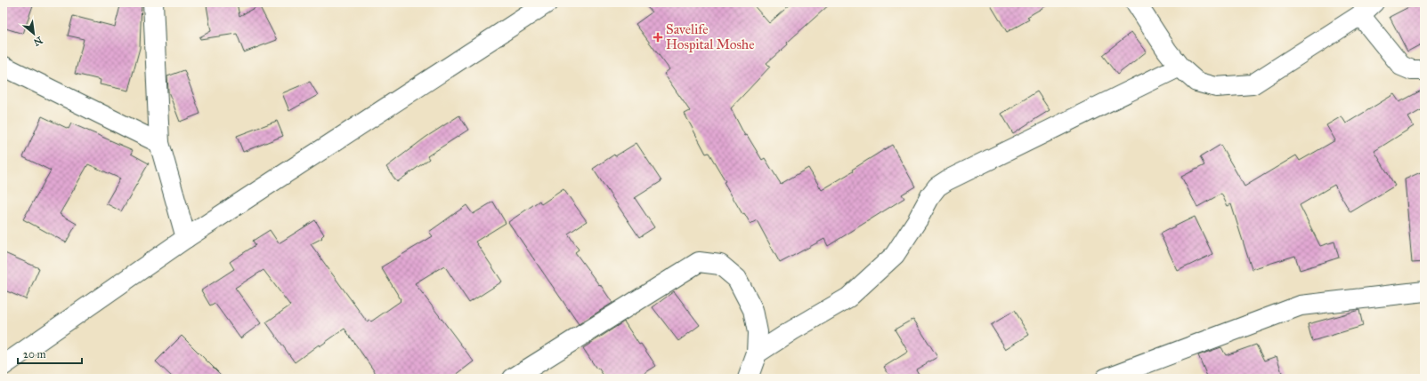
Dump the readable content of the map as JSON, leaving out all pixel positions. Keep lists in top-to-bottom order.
{
  "places": {
    "health": ["Savelife Hospital Moshe"]
  },
  "scale_bar": "20 m",
  "north": "bottom right"
}
